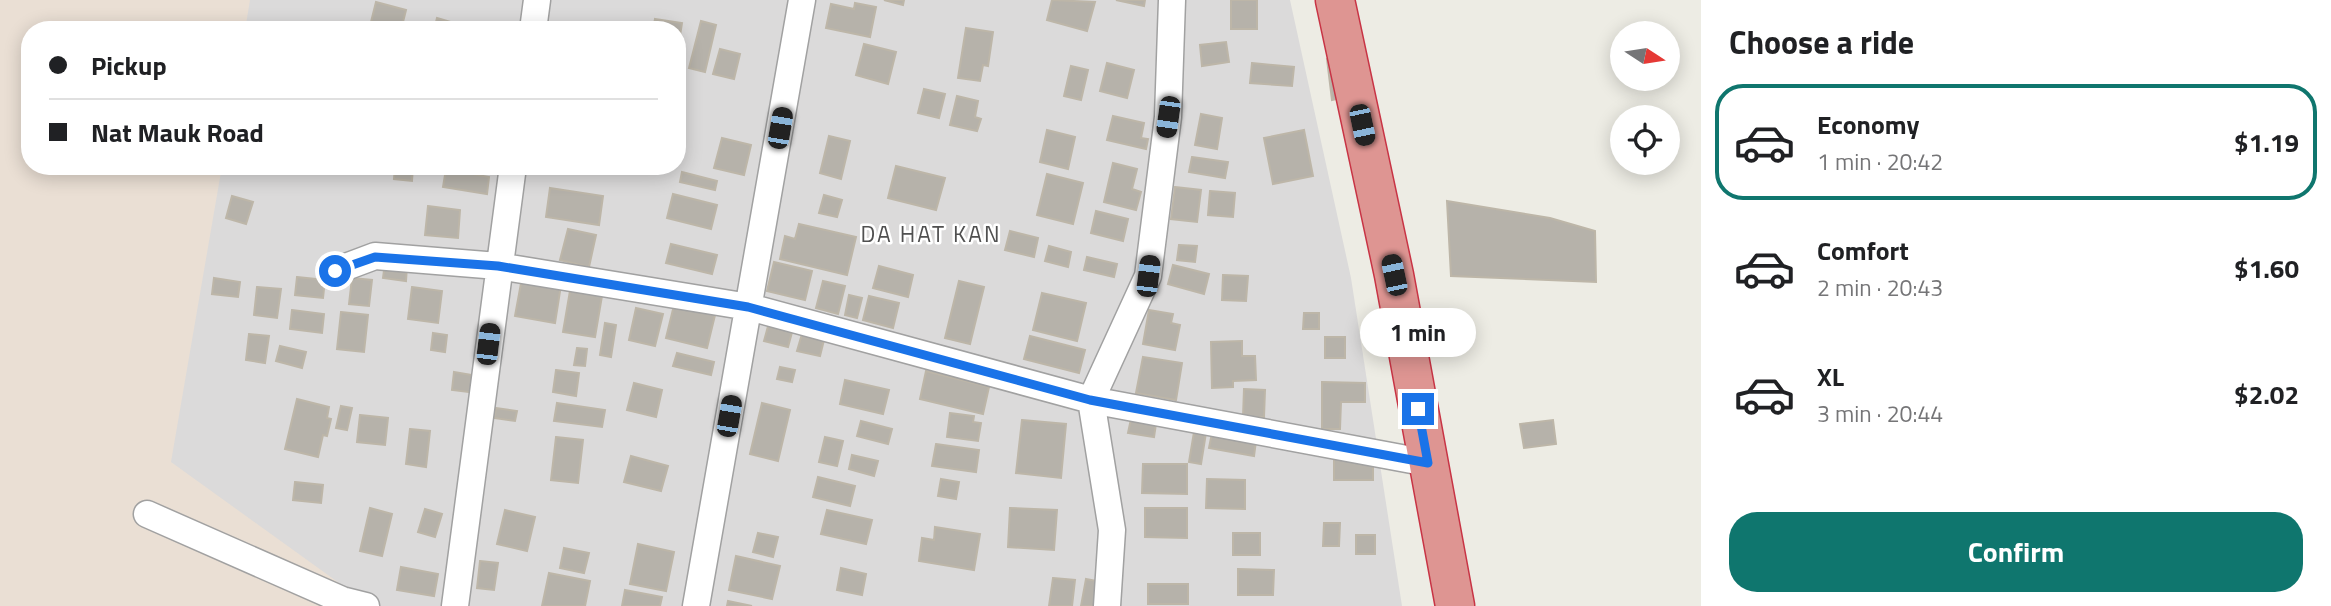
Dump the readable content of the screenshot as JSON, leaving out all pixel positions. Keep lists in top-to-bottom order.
{
  "districts": ["DA HAT KAN"],
  "north": "right",
  "page": {
    "heading": "Choose a ride",
    "banner": ["Pickup", "Nat Mauk Road"],
    "list": [
      {
        "name": "Economy",
        "note": "1 min · 20:42",
        "value": "$1.19"
      },
      {
        "name": "Comfort",
        "note": "2 min · 20:43",
        "value": "$1.60"
      },
      {
        "name": "XL",
        "note": "3 min · 20:44",
        "value": "$2.02"
      }
    ],
    "bubble": "1 min",
    "buttons": "Confirm"
  }
}
